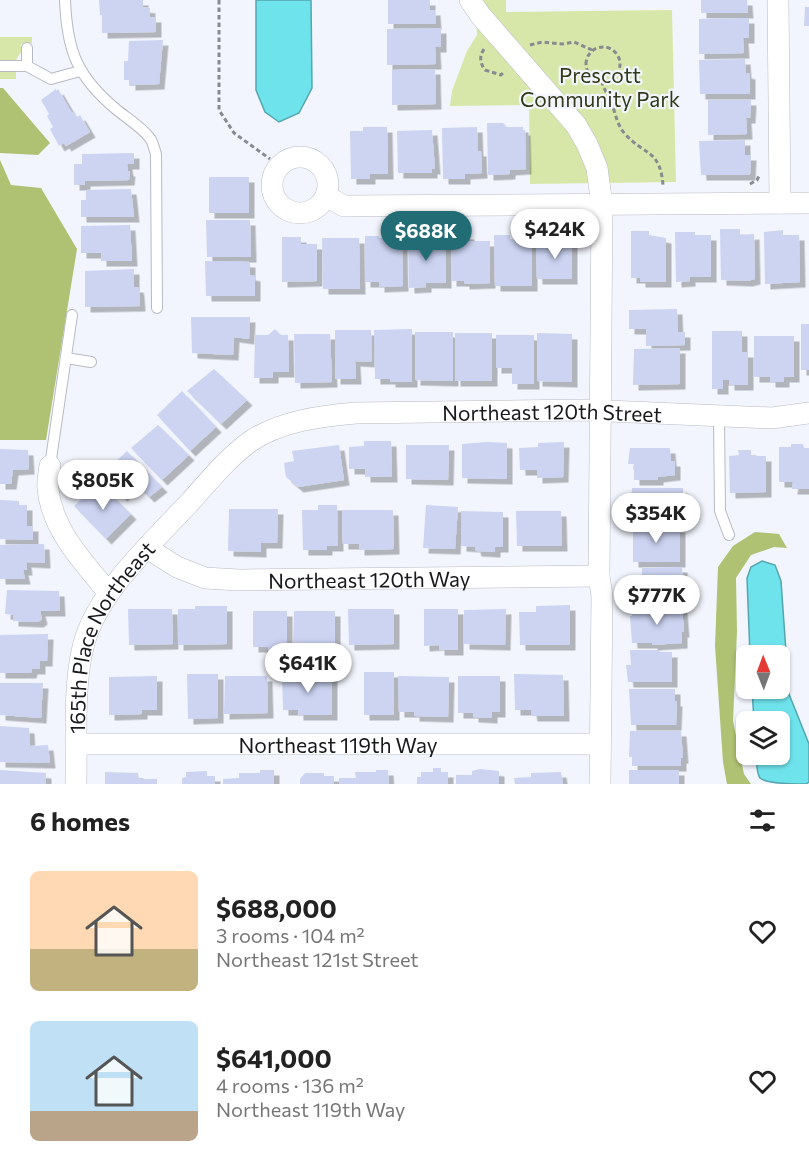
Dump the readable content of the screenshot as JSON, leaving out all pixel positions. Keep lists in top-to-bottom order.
{
  "streets": {
    "street": [
      "Northeast 120th Street",
      "Northeast 120th Way",
      "165th Place Northeast",
      "Northeast 119th Way"
    ]
  },
  "crossings": [
    ["Northeast 120th Street", "165th Place Northeast"],
    ["Northeast 120th Way", "165th Place Northeast"],
    ["165th Place Northeast", "Northeast 119th Way"]
  ],
  "parks": ["Prescott Community Park"],
  "north": "top",
  "page": {
    "price": [
      "$424K",
      "$688K",
      "$805K",
      "$354K",
      "$777K",
      "$641K"
    ],
    "heading": "6 homes",
    "list": [
      {
        "name": "$688,000",
        "note": "3 rooms · 104 m² · Northeast 121st Street"
      },
      {
        "name": "$641,000",
        "note": "4 rooms · 136 m² · Northeast 119th Way"
      }
    ]
  }
}
